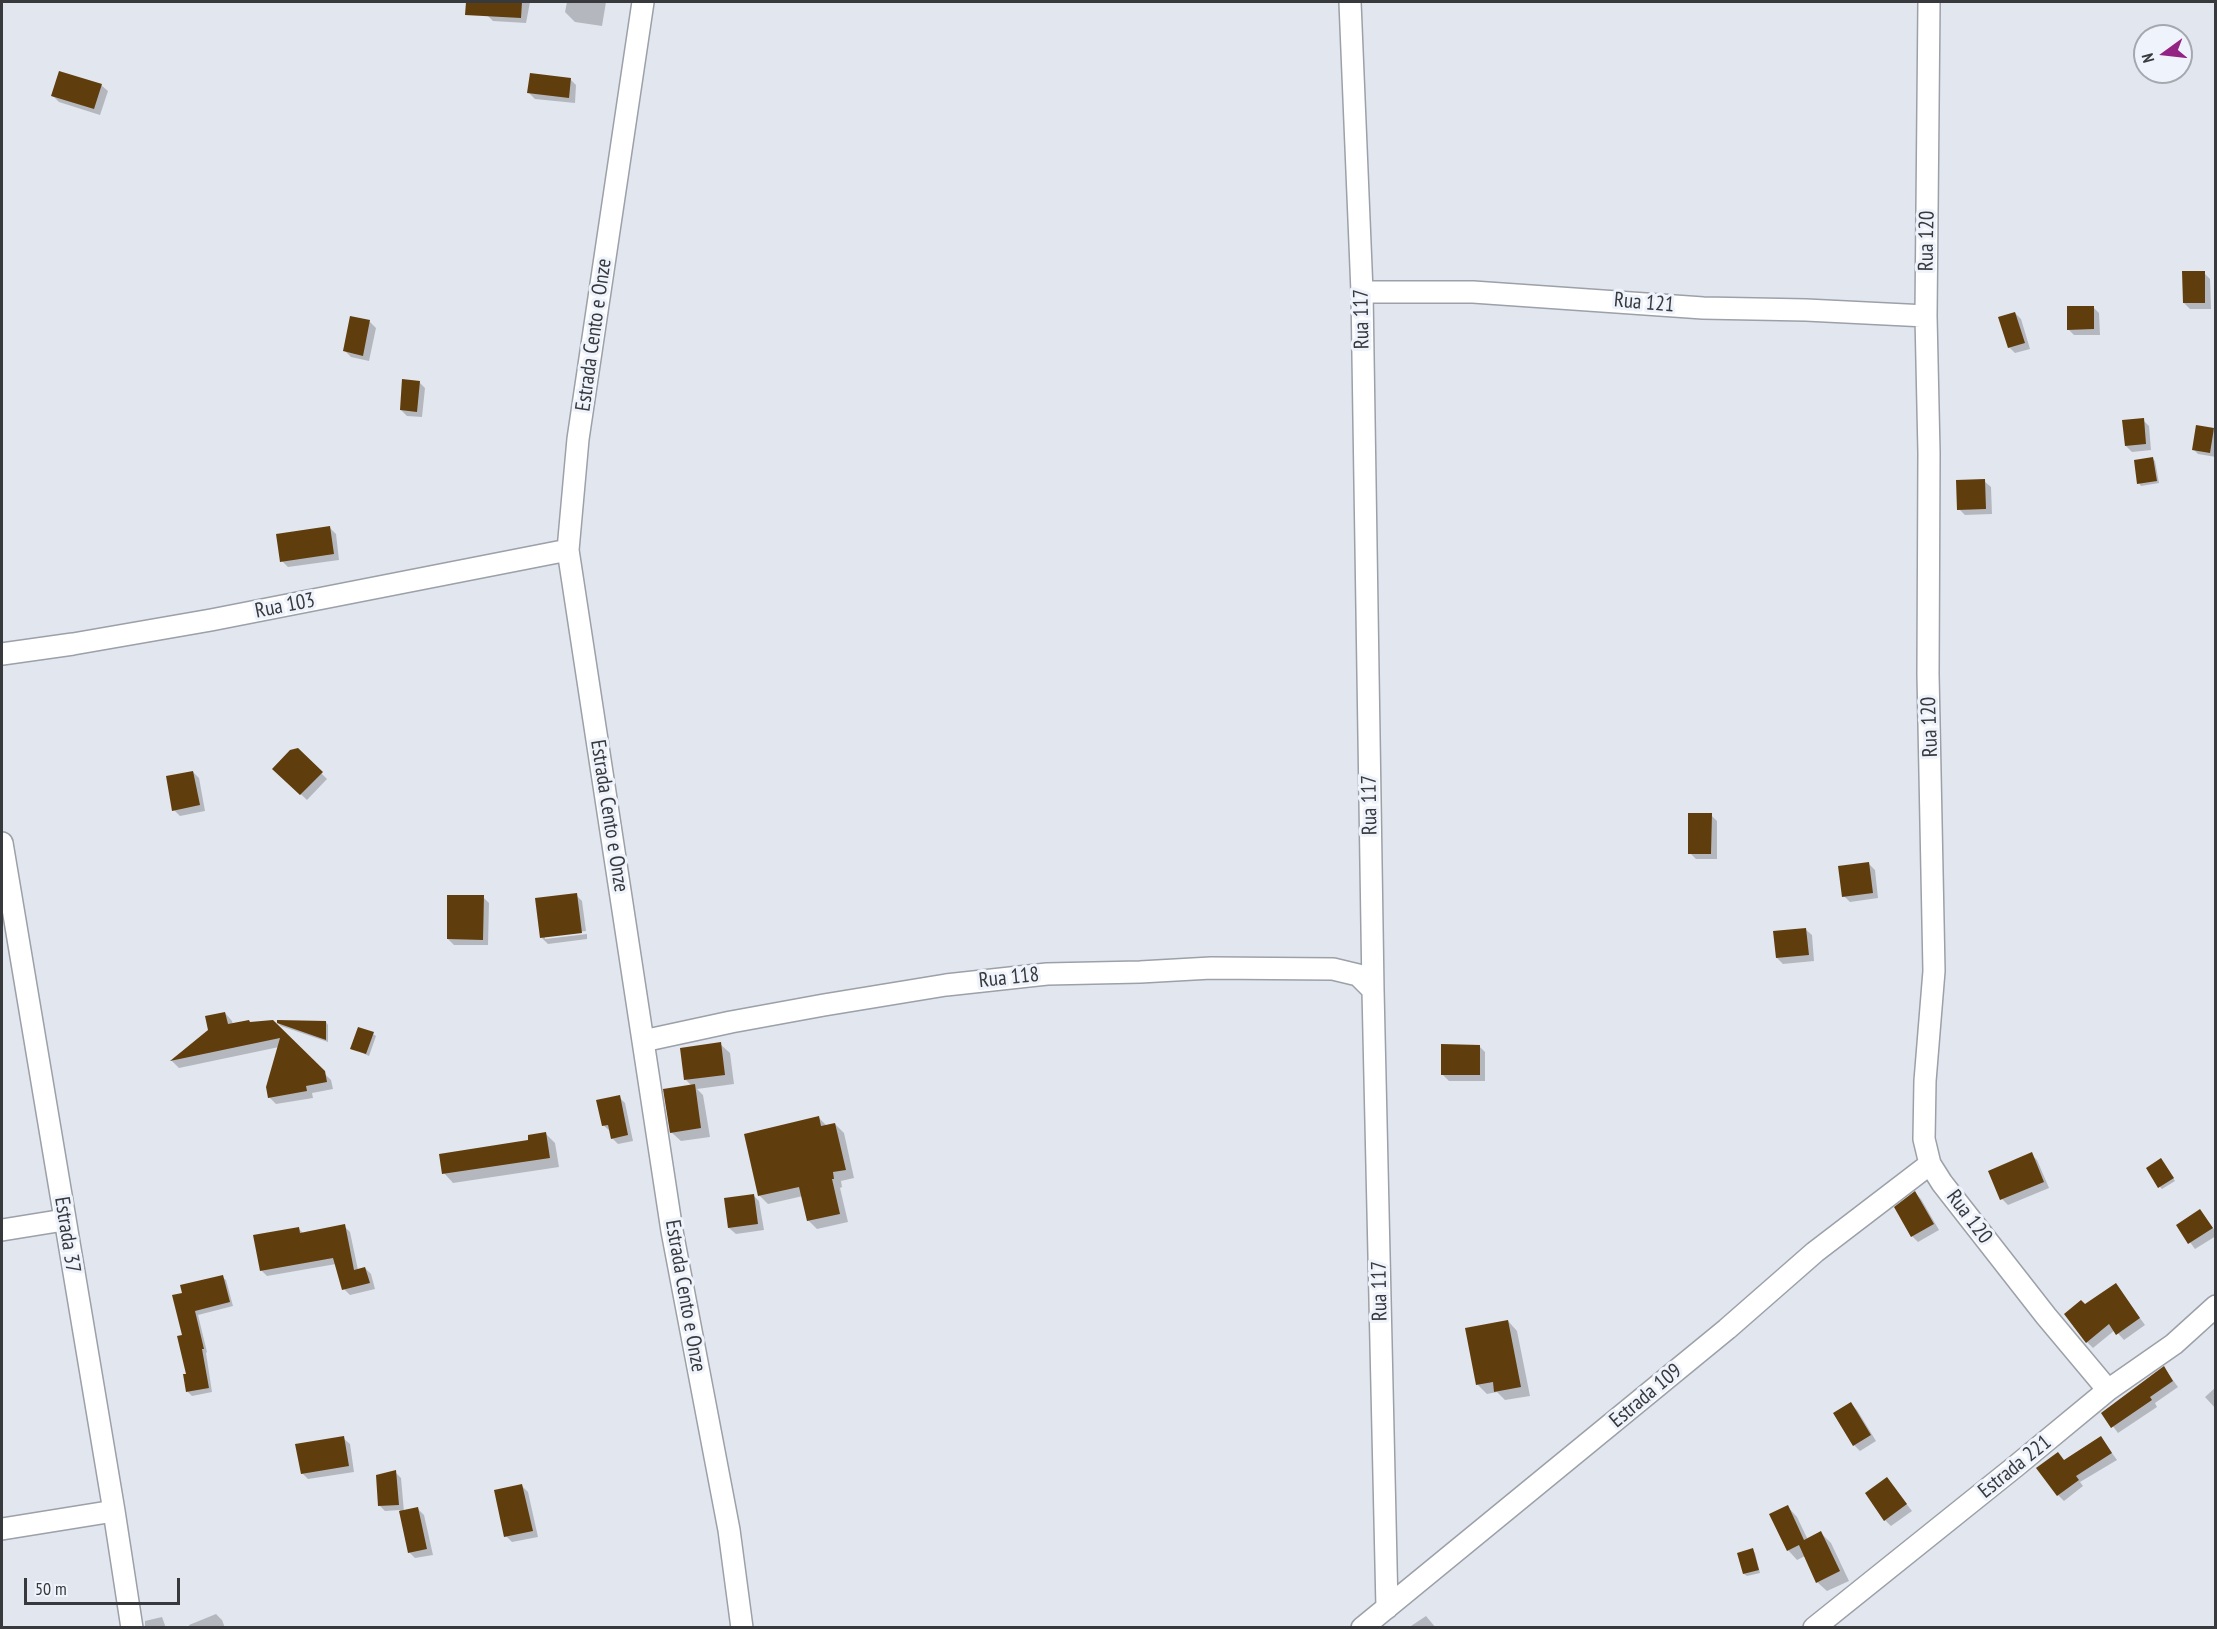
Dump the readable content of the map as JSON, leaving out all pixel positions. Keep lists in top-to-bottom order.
{
  "streets": {
    "street": [
      "Rua 120",
      "Rua 121",
      "Rua 117",
      "Estrada Cento e Onze",
      "Rua 103",
      "Rua 118",
      "Estrada 37",
      "Estrada 109",
      "Estrada 221"
    ]
  },
  "crossings": [
    ["Rua 120", "Rua 121"],
    ["Rua 120", "Estrada 109"],
    ["Rua 120", "Estrada 221"],
    ["Rua 121", "Rua 117"],
    ["Rua 117", "Rua 118"],
    ["Rua 117", "Estrada 109"],
    ["Estrada Cento e Onze", "Rua 103"],
    ["Estrada Cento e Onze", "Rua 118"]
  ],
  "scale_bar": "50 m",
  "north": "left"
}
